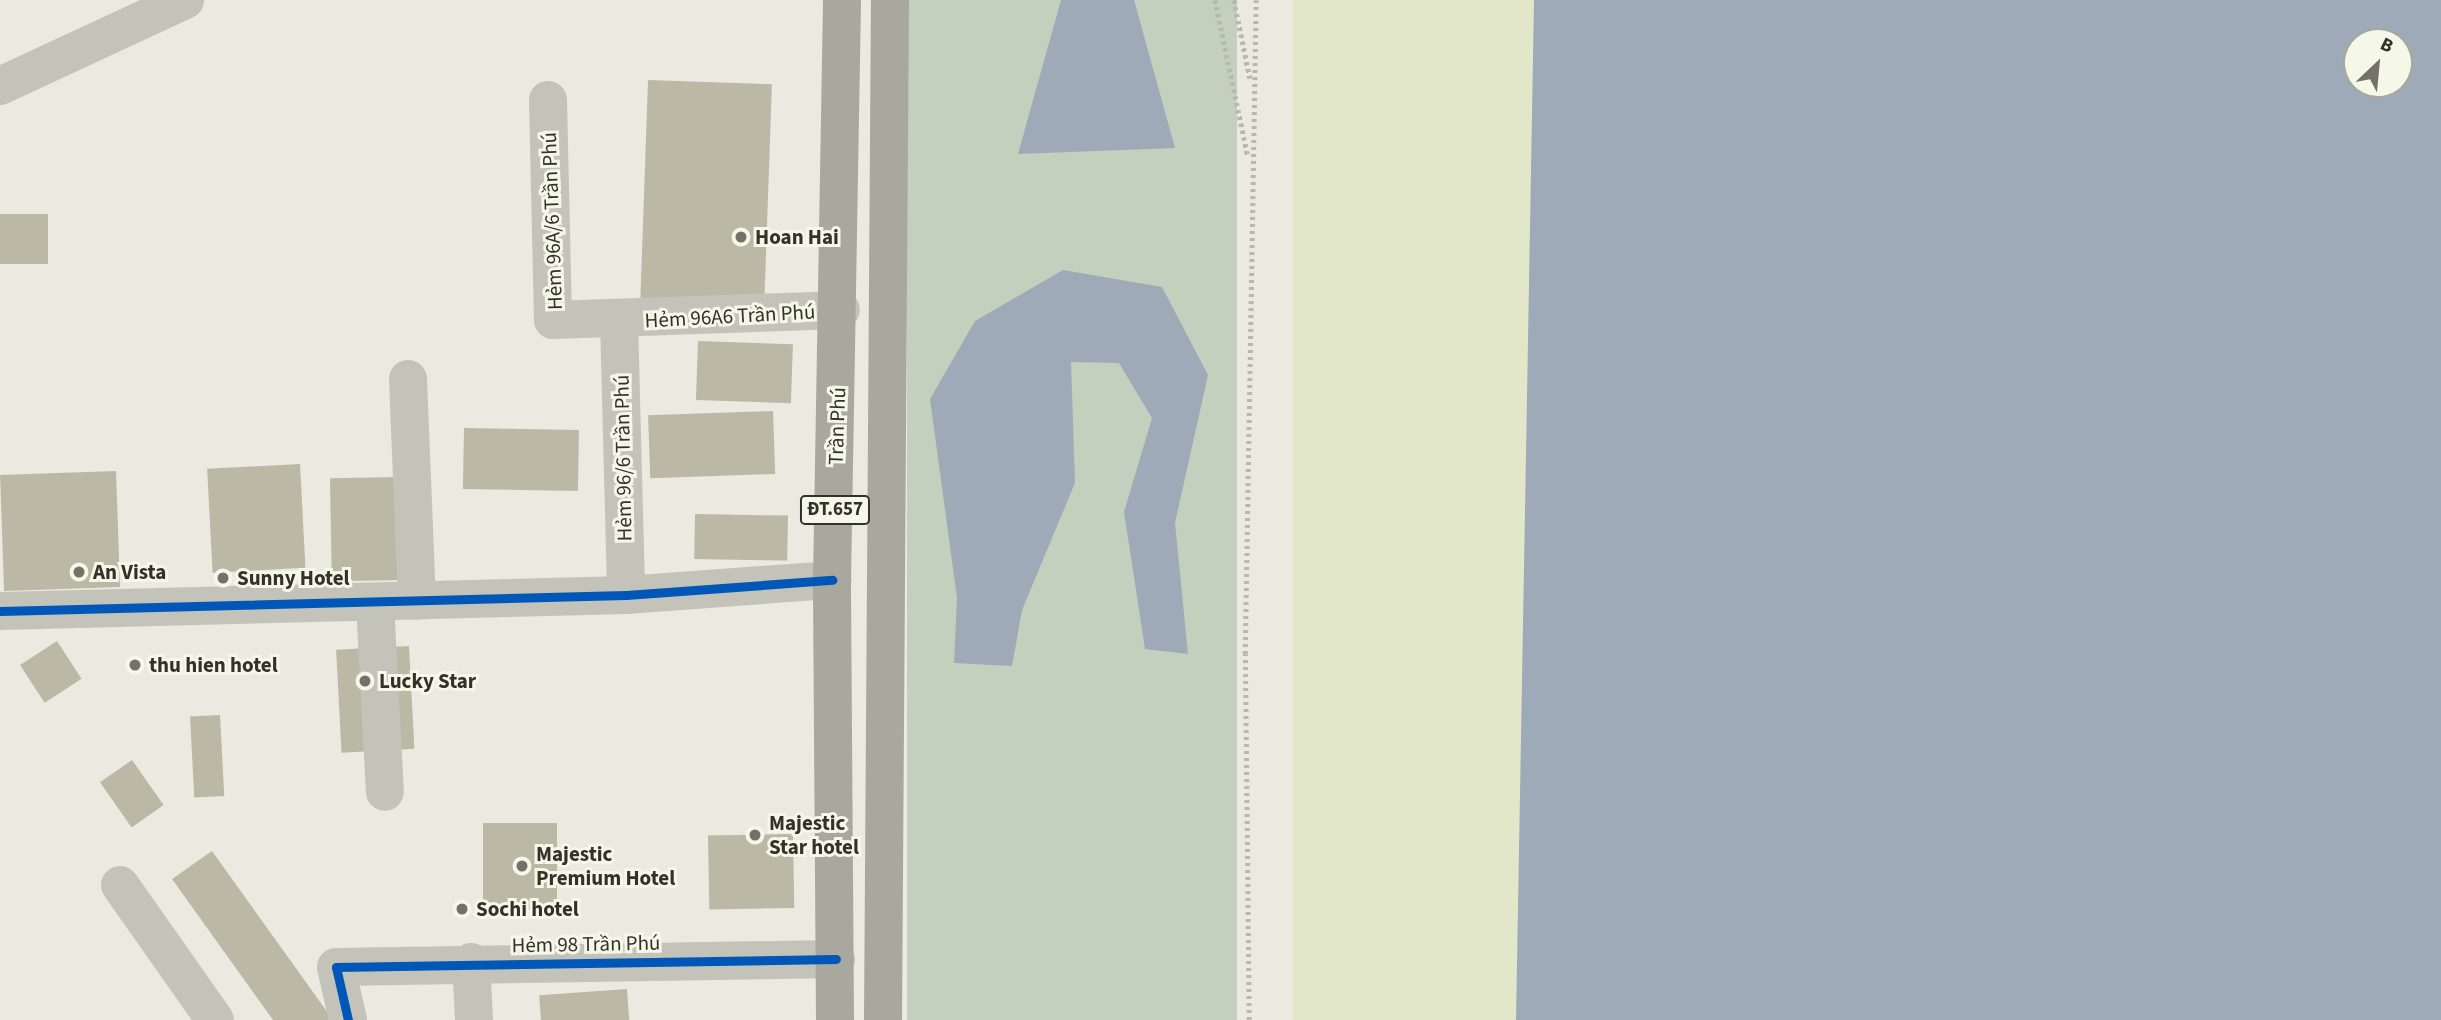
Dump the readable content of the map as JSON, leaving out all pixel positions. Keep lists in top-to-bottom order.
{
  "streets": {
    "main road": ["Trần Phú", "ĐT.657"],
    "street": [
      "Hẻm 96A/6 Trần Phú",
      "Hẻm 96A6 Trần Phú",
      "Hẻm 96/6 Trần Phú",
      "Hẻm 98 Trần Phú"
    ]
  },
  "crossings": [
    ["Hẻm 96A/6 Trần Phú", "Hẻm 96A6 Trần Phú"],
    ["Hẻm 96A/6 Trần Phú", "Hẻm 96/6 Trần Phú"],
    ["Hẻm 96A6 Trần Phú", "Trần Phú"],
    ["Hẻm 96A6 Trần Phú", "Hẻm 96/6 Trần Phú"],
    ["Trần Phú", "Hẻm 98 Trần Phú"]
  ],
  "places": [
    "Hoan Hai",
    "An Vista",
    "Sunny Hotel",
    "thu hien hotel",
    "Lucky Star",
    "Majestic Star hotel",
    "Majestic Premium Hotel",
    "Sochi hotel"
  ],
  "north": "top right"
}
